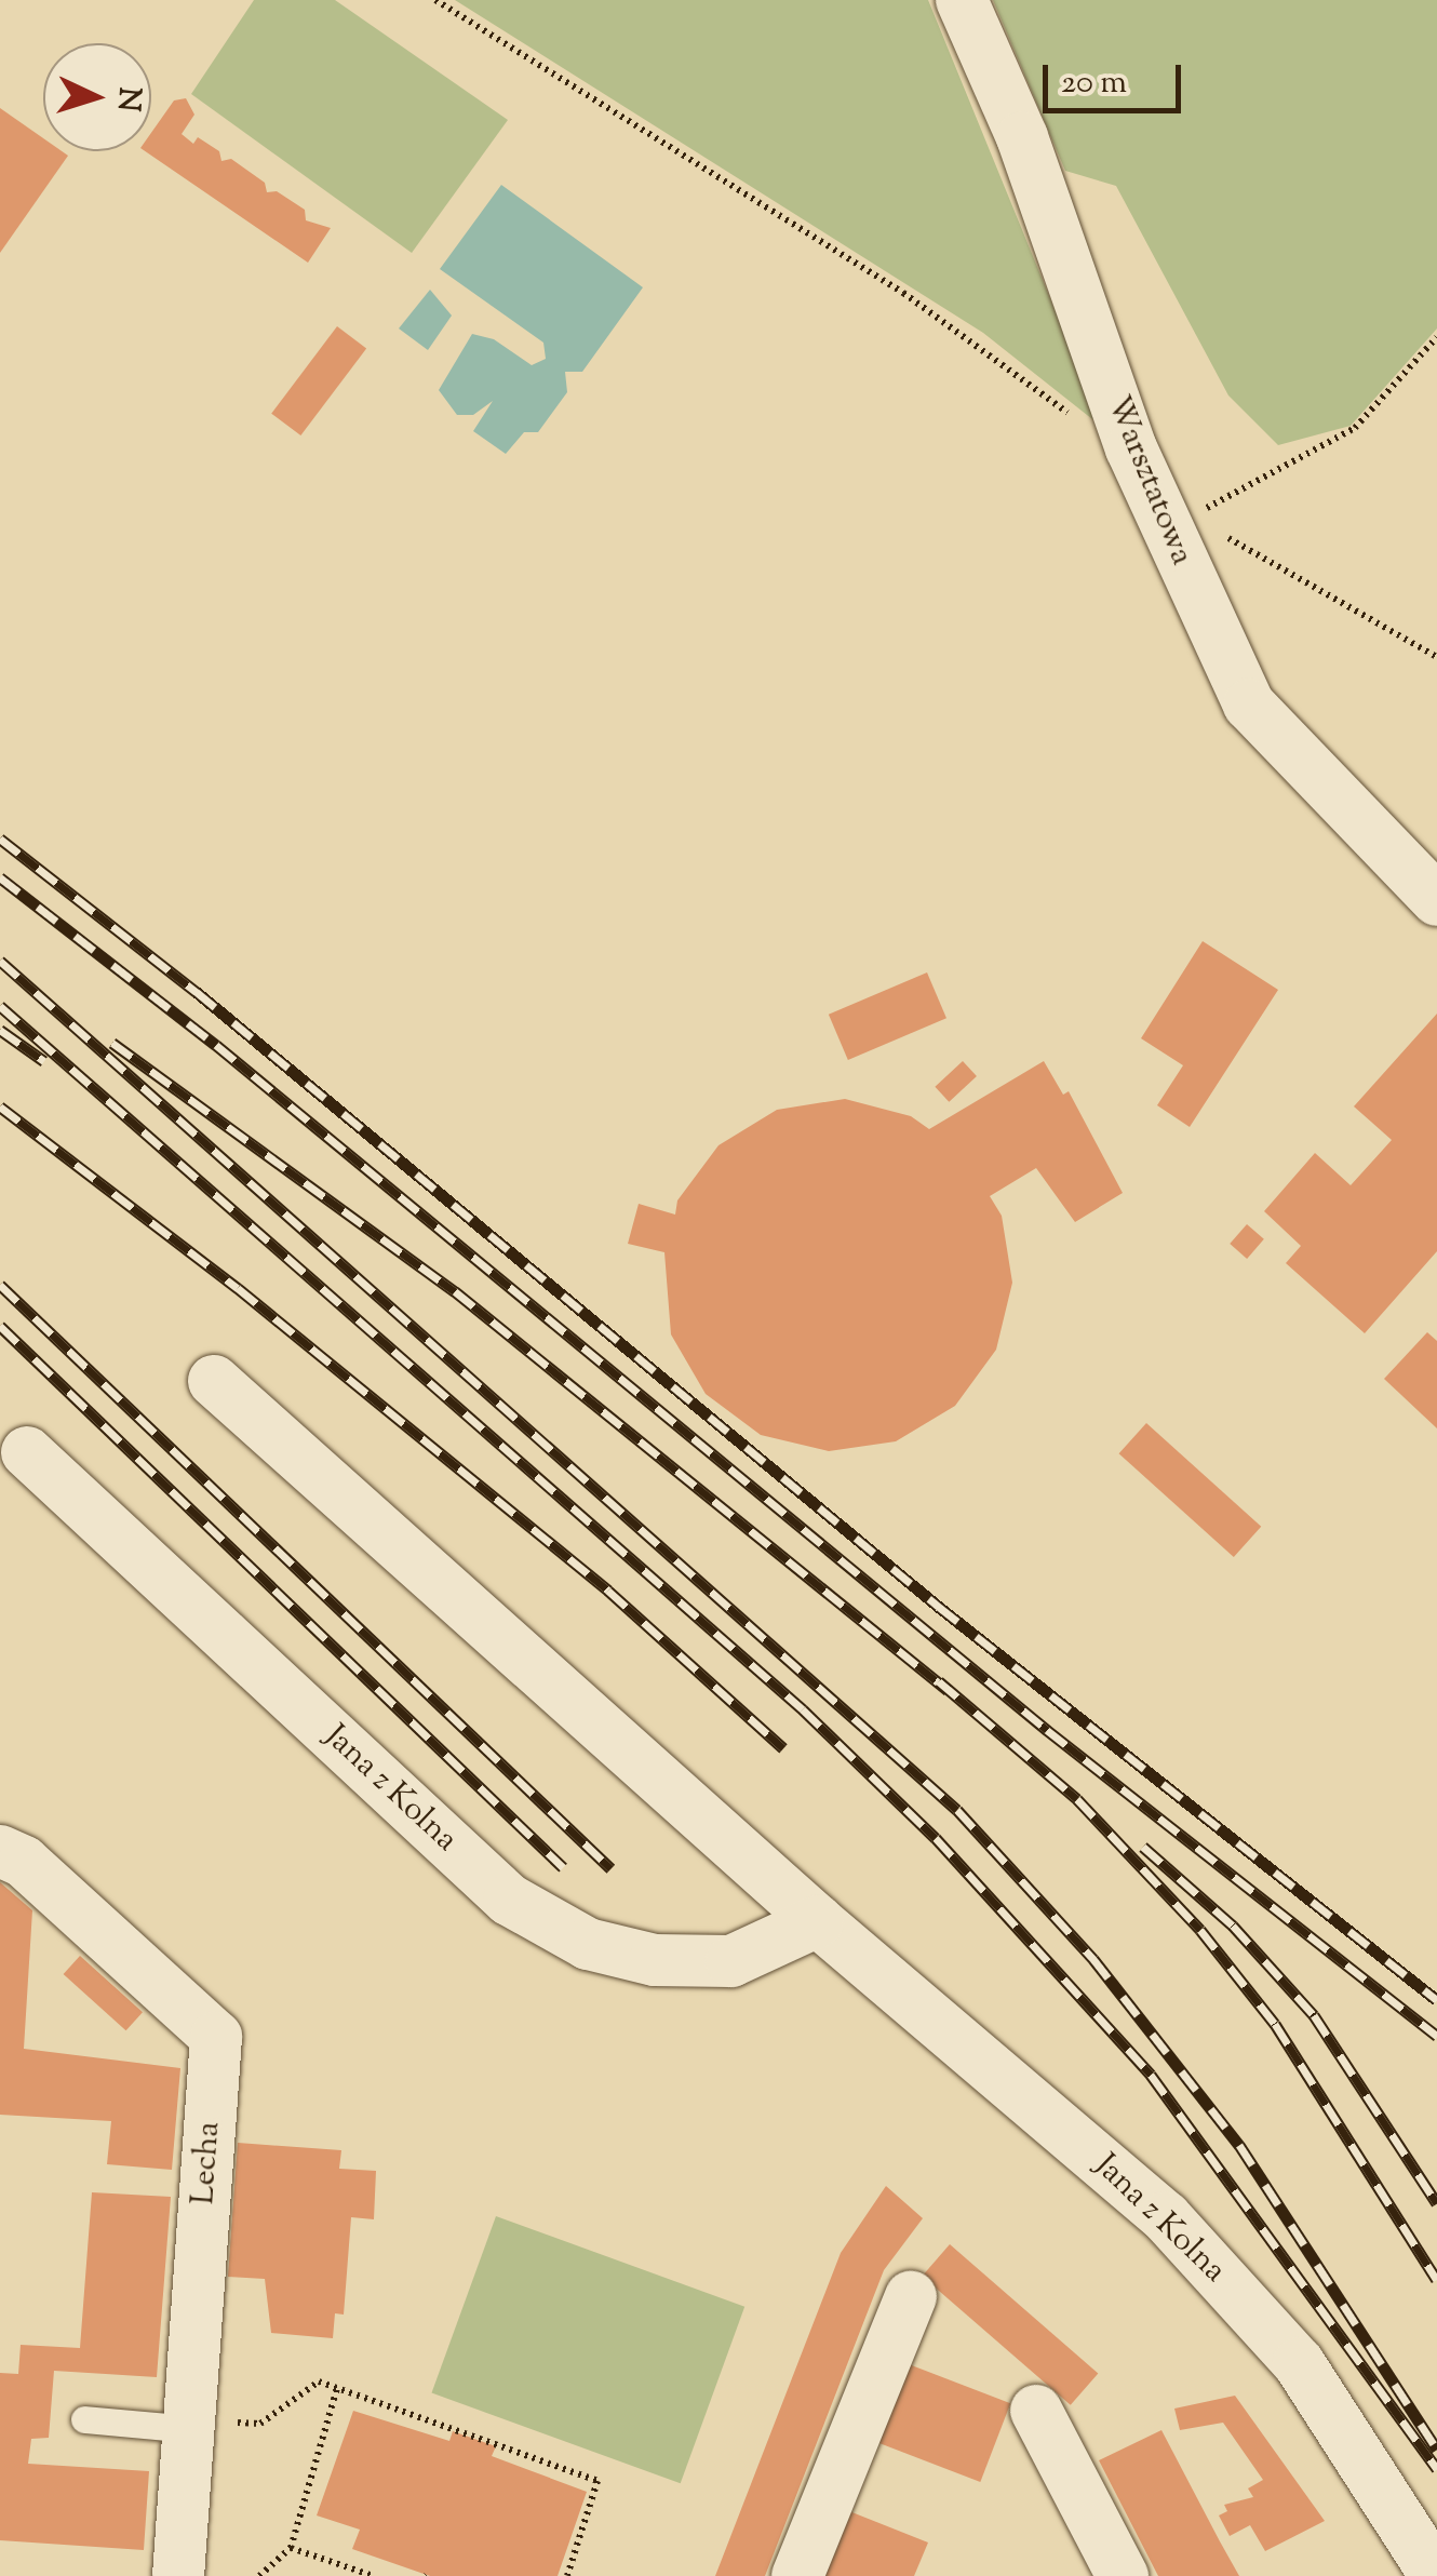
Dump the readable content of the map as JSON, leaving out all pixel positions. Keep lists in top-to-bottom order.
{
  "streets": {
    "street": ["Warsztatowa", "Jana z Kolna", "Lecha"]
  },
  "scale_bar": "20 m",
  "north": "right"
}
